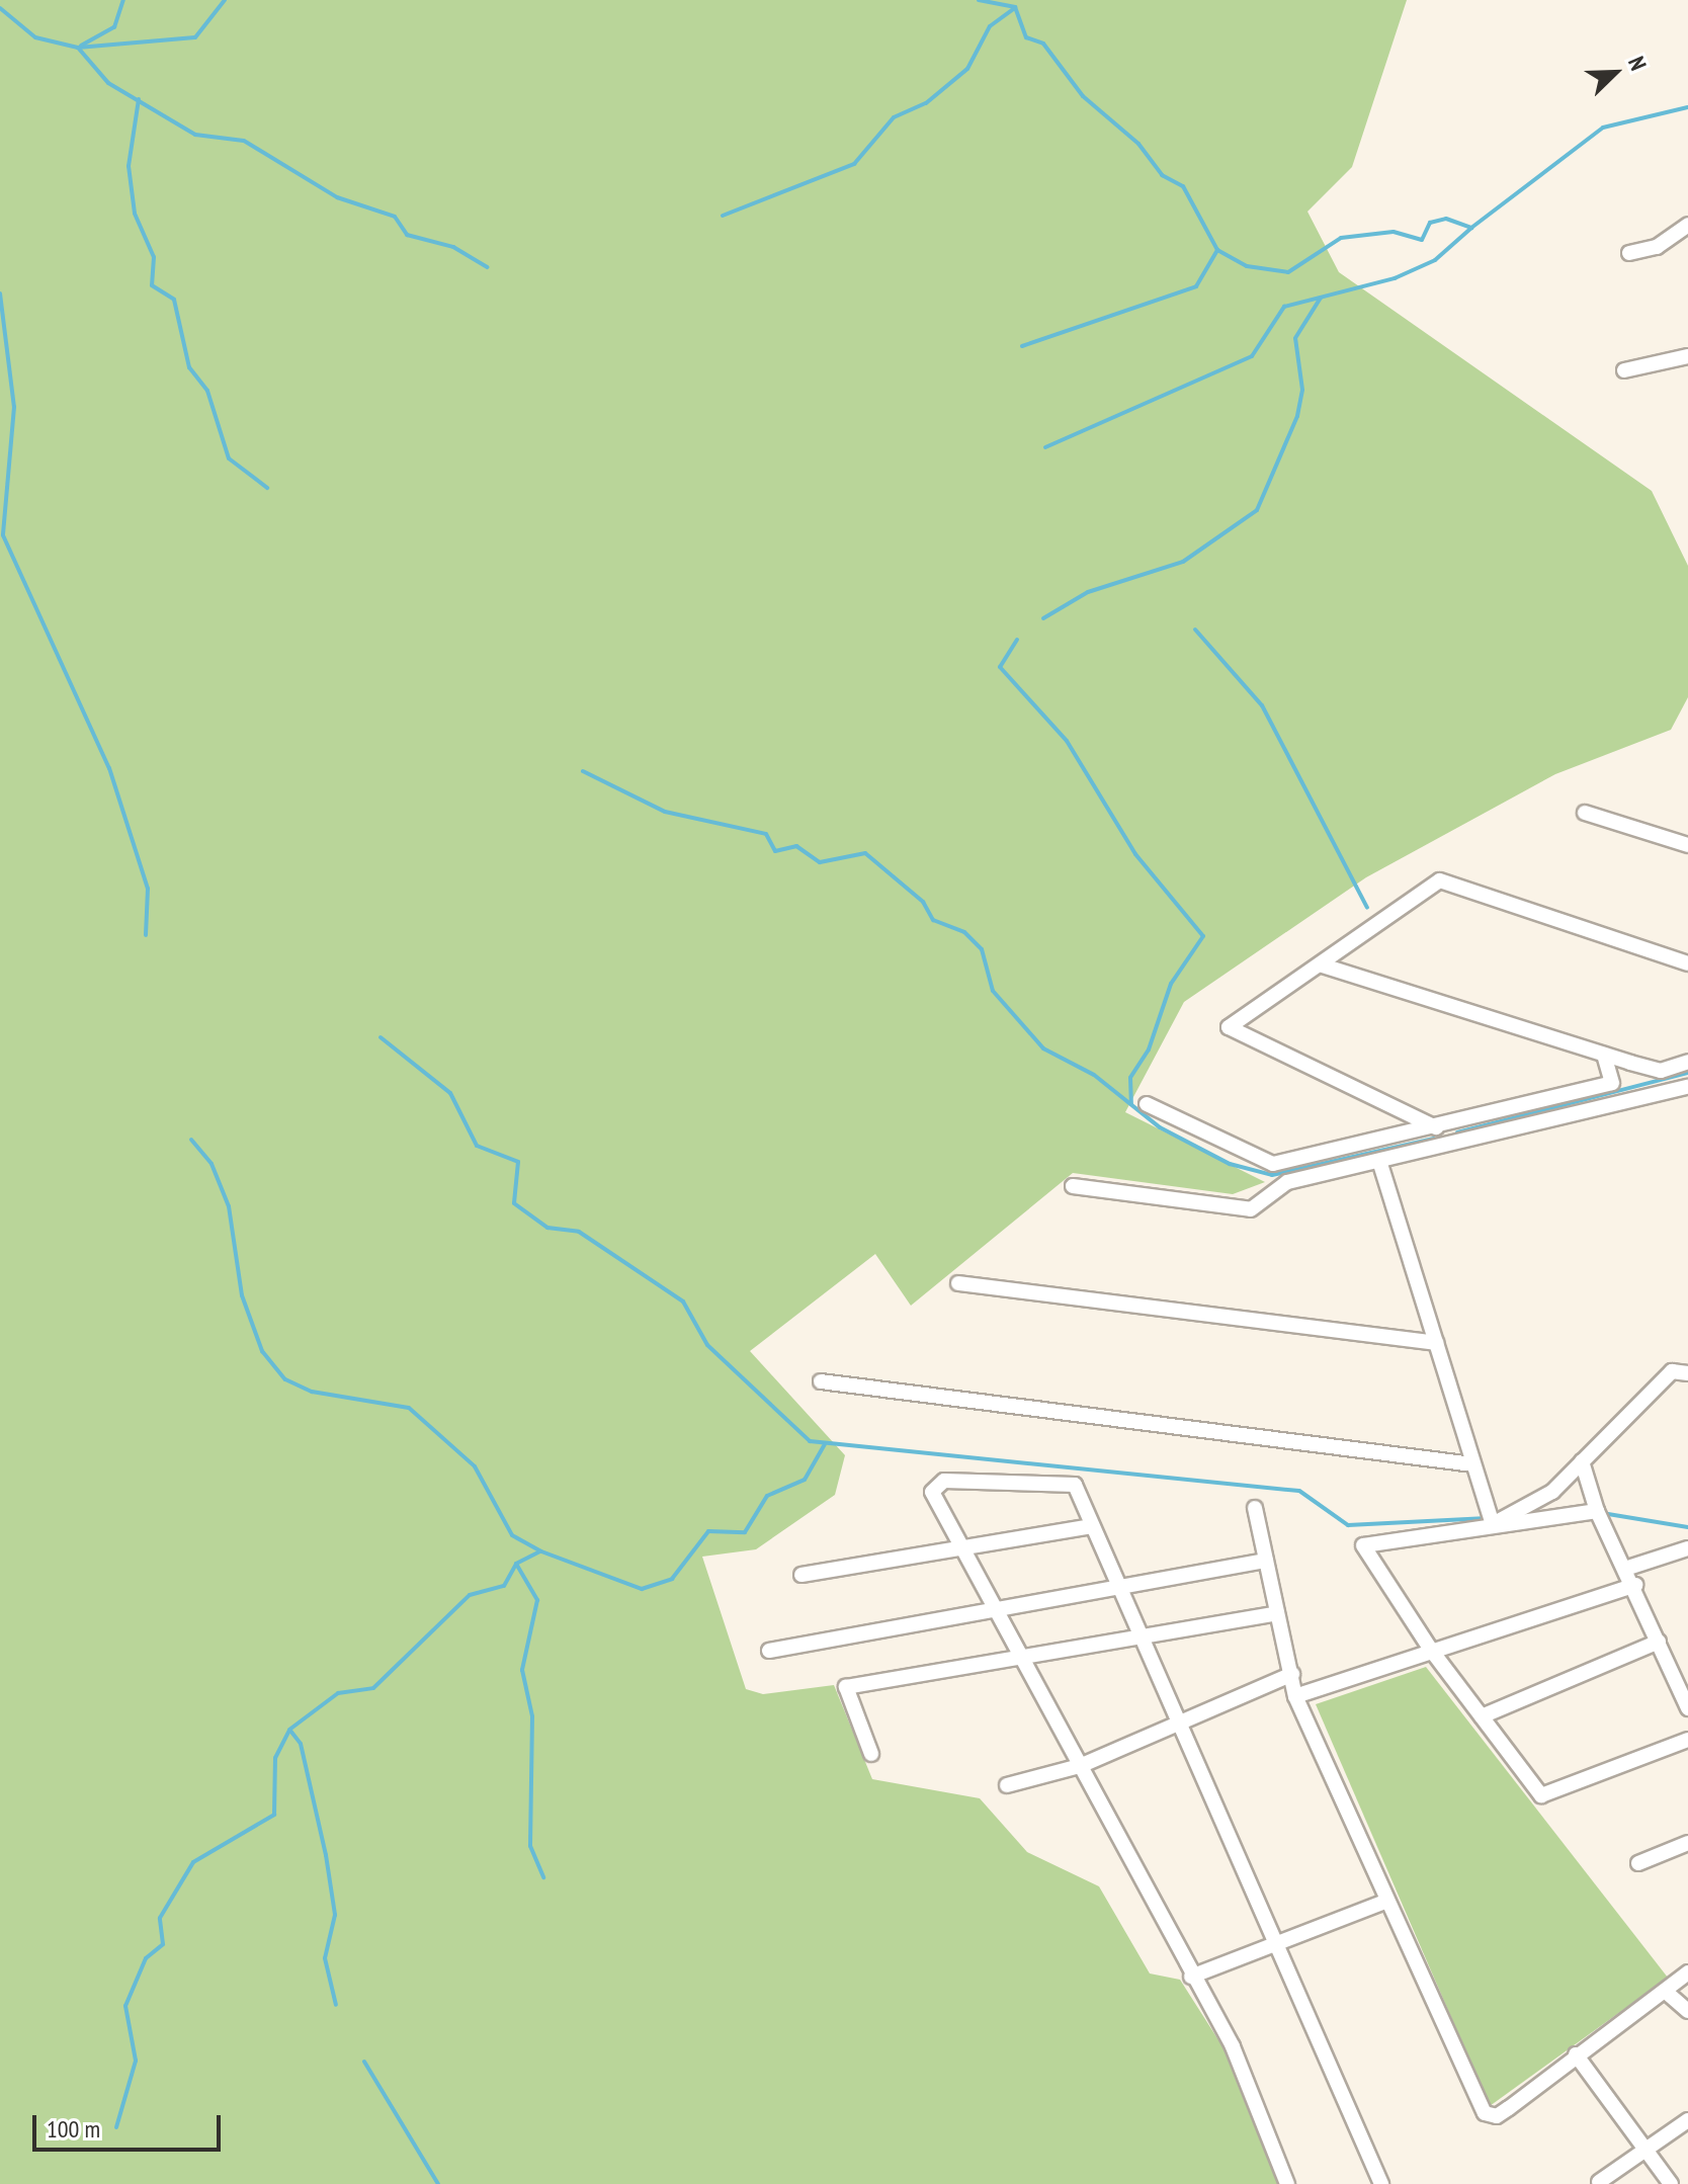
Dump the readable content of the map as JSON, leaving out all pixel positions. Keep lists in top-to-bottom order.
{
  "scale_bar": "100 m",
  "north": "top right"
}
